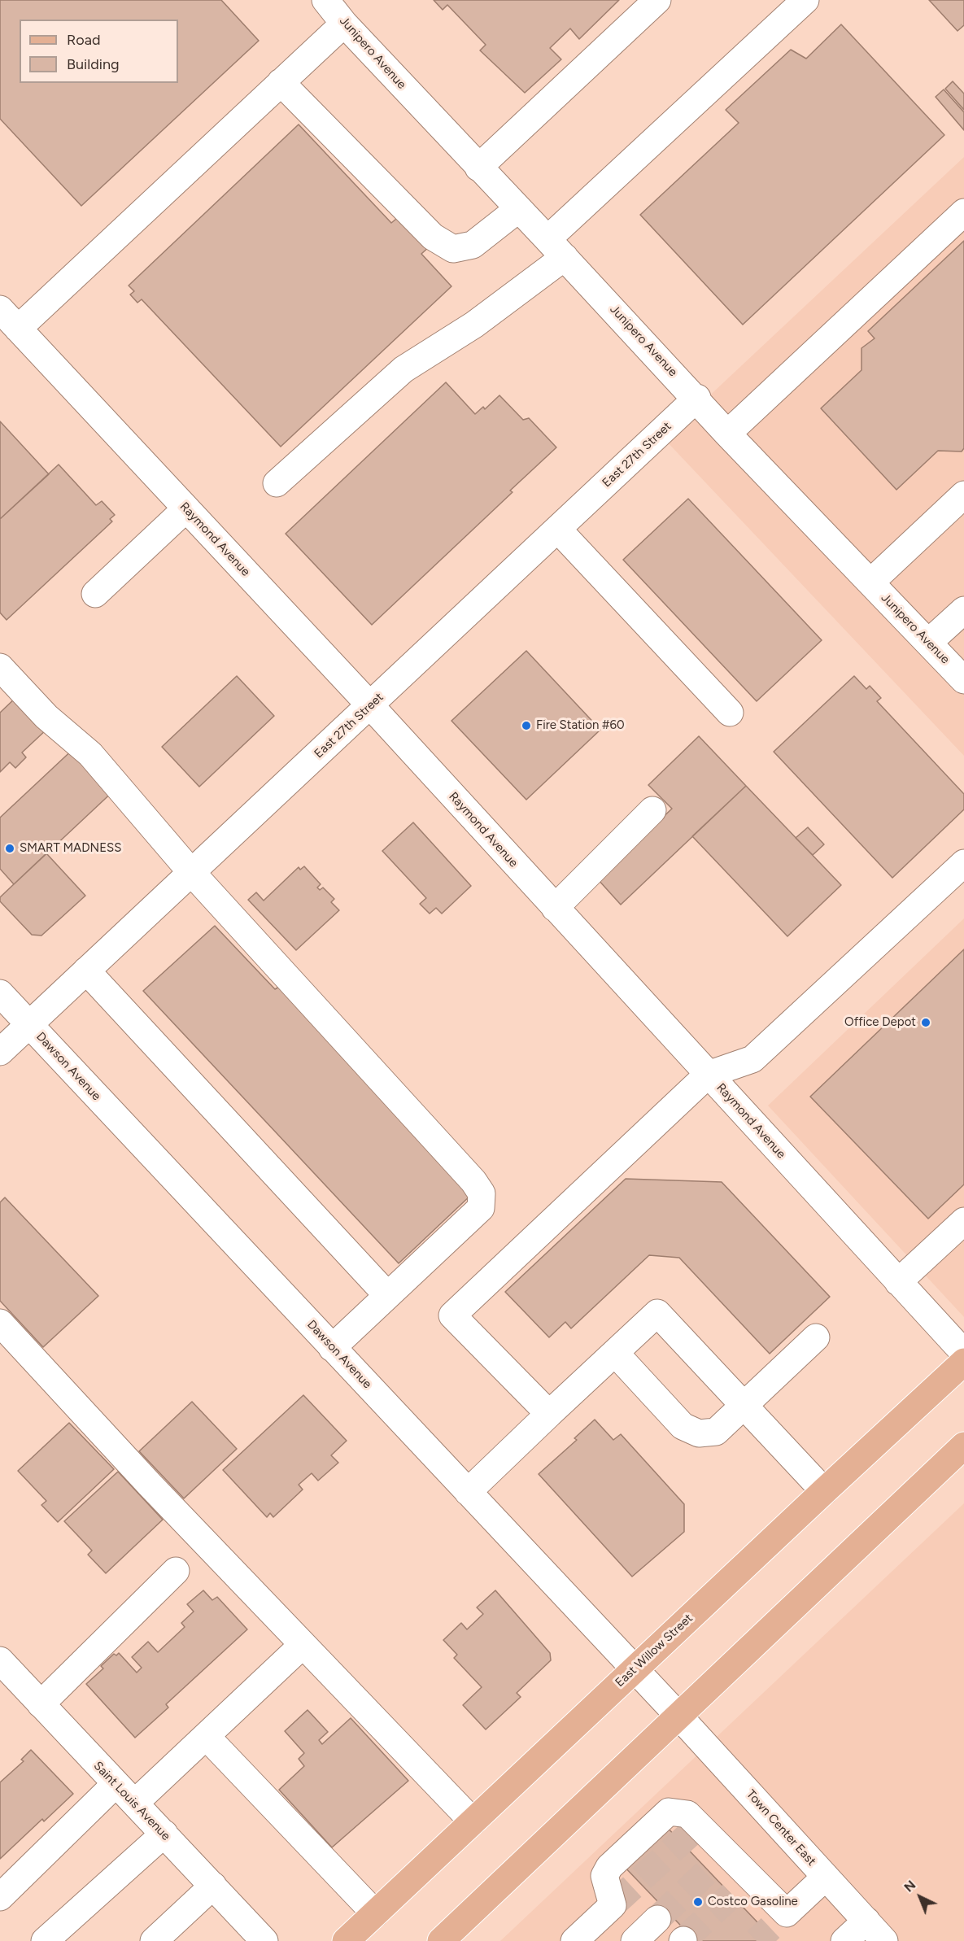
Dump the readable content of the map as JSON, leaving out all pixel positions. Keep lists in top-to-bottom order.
{
  "streets": {
    "main road": ["East Willow Street"],
    "street": [
      "Junipero Avenue",
      "East 27th Street",
      "Raymond Avenue",
      "Dawson Avenue",
      "Saint Louis Avenue",
      "Town Center East"
    ]
  },
  "crossings": [
    ["Junipero Avenue", "East 27th Street"],
    ["East 27th Street", "Raymond Avenue"],
    ["East 27th Street", "Dawson Avenue"],
    ["Dawson Avenue", "East Willow Street"],
    ["Dawson Avenue", "Town Center East"]
  ],
  "places": [
    "Fire Station #60",
    "SMART MADNESS",
    "Office Depot",
    "Costco Gasoline"
  ],
  "legend": ["Road", "Building"],
  "north": "top left"
}
